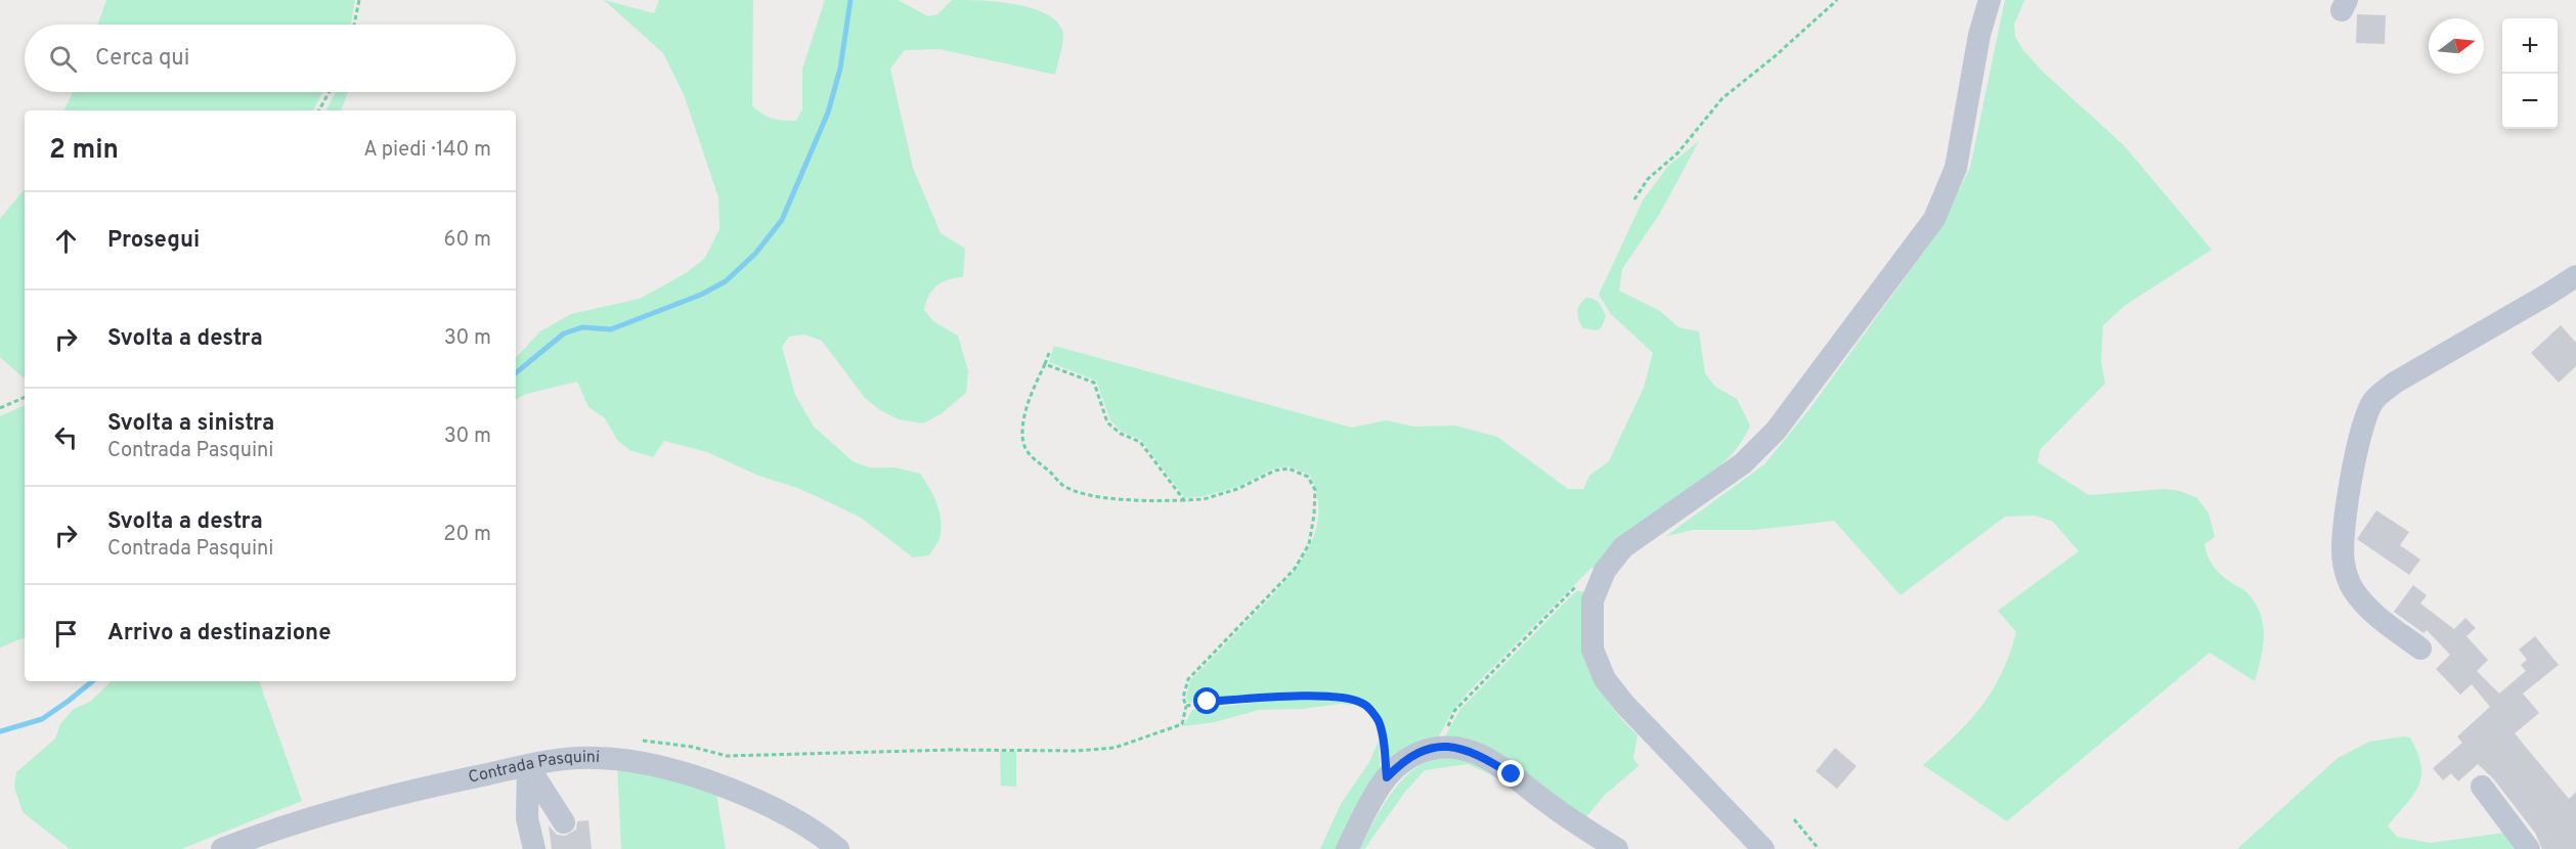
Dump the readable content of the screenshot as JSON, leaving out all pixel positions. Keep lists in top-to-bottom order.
{
  "streets": {
    "street": ["Contrada Pasquini"]
  },
  "north": "right",
  "page": {
    "map_buttons": ["+", "−"],
    "search": "Cerca qui",
    "heading": ["2 min", "A piedi · 140 m"],
    "list": [
      ["Prosegui", "60 m"],
      ["Svolta a destra", "30 m"],
      ["Svolta a sinistra", "Contrada Pasquini", "30 m"],
      ["Svolta a destra", "Contrada Pasquini", "20 m"],
      "Arrivo a destinazione"
    ]
  }
}
